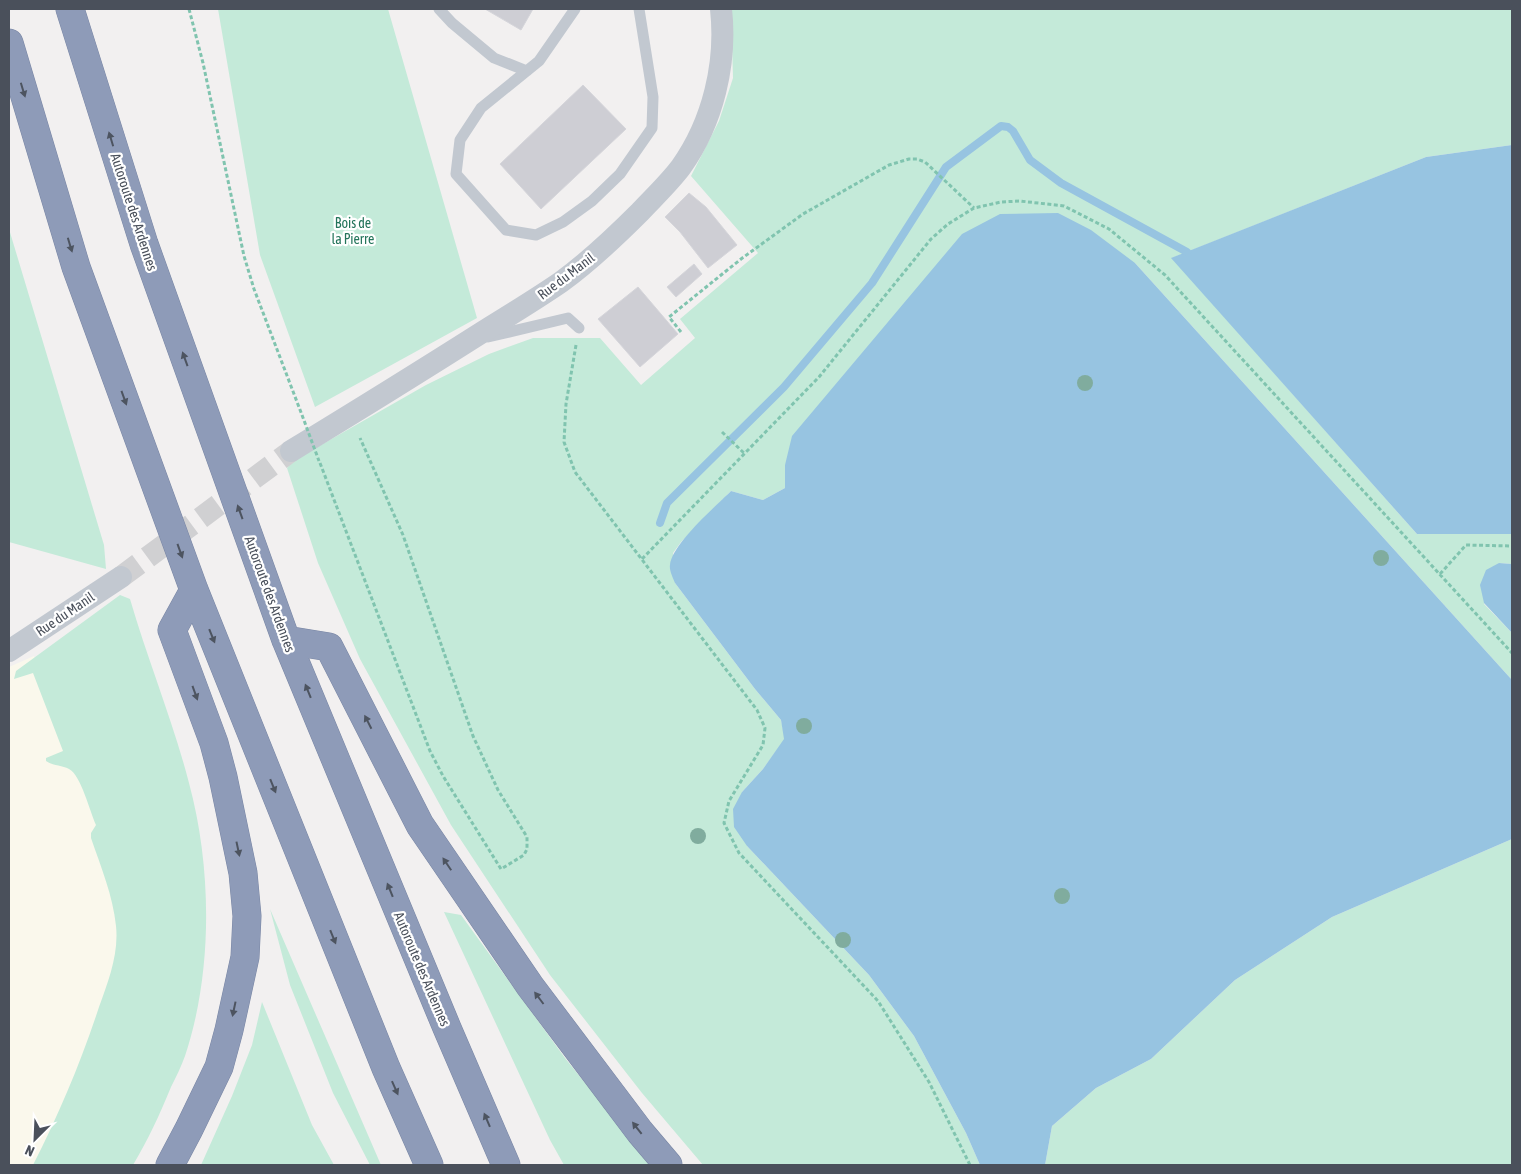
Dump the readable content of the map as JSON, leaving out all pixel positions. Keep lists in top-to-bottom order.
{
  "streets": {
    "highway": ["Autoroute des Ardennes"],
    "street": ["Rue du Manil"]
  },
  "parks": ["Bois de la Pierre"],
  "north": "bottom left"
}
